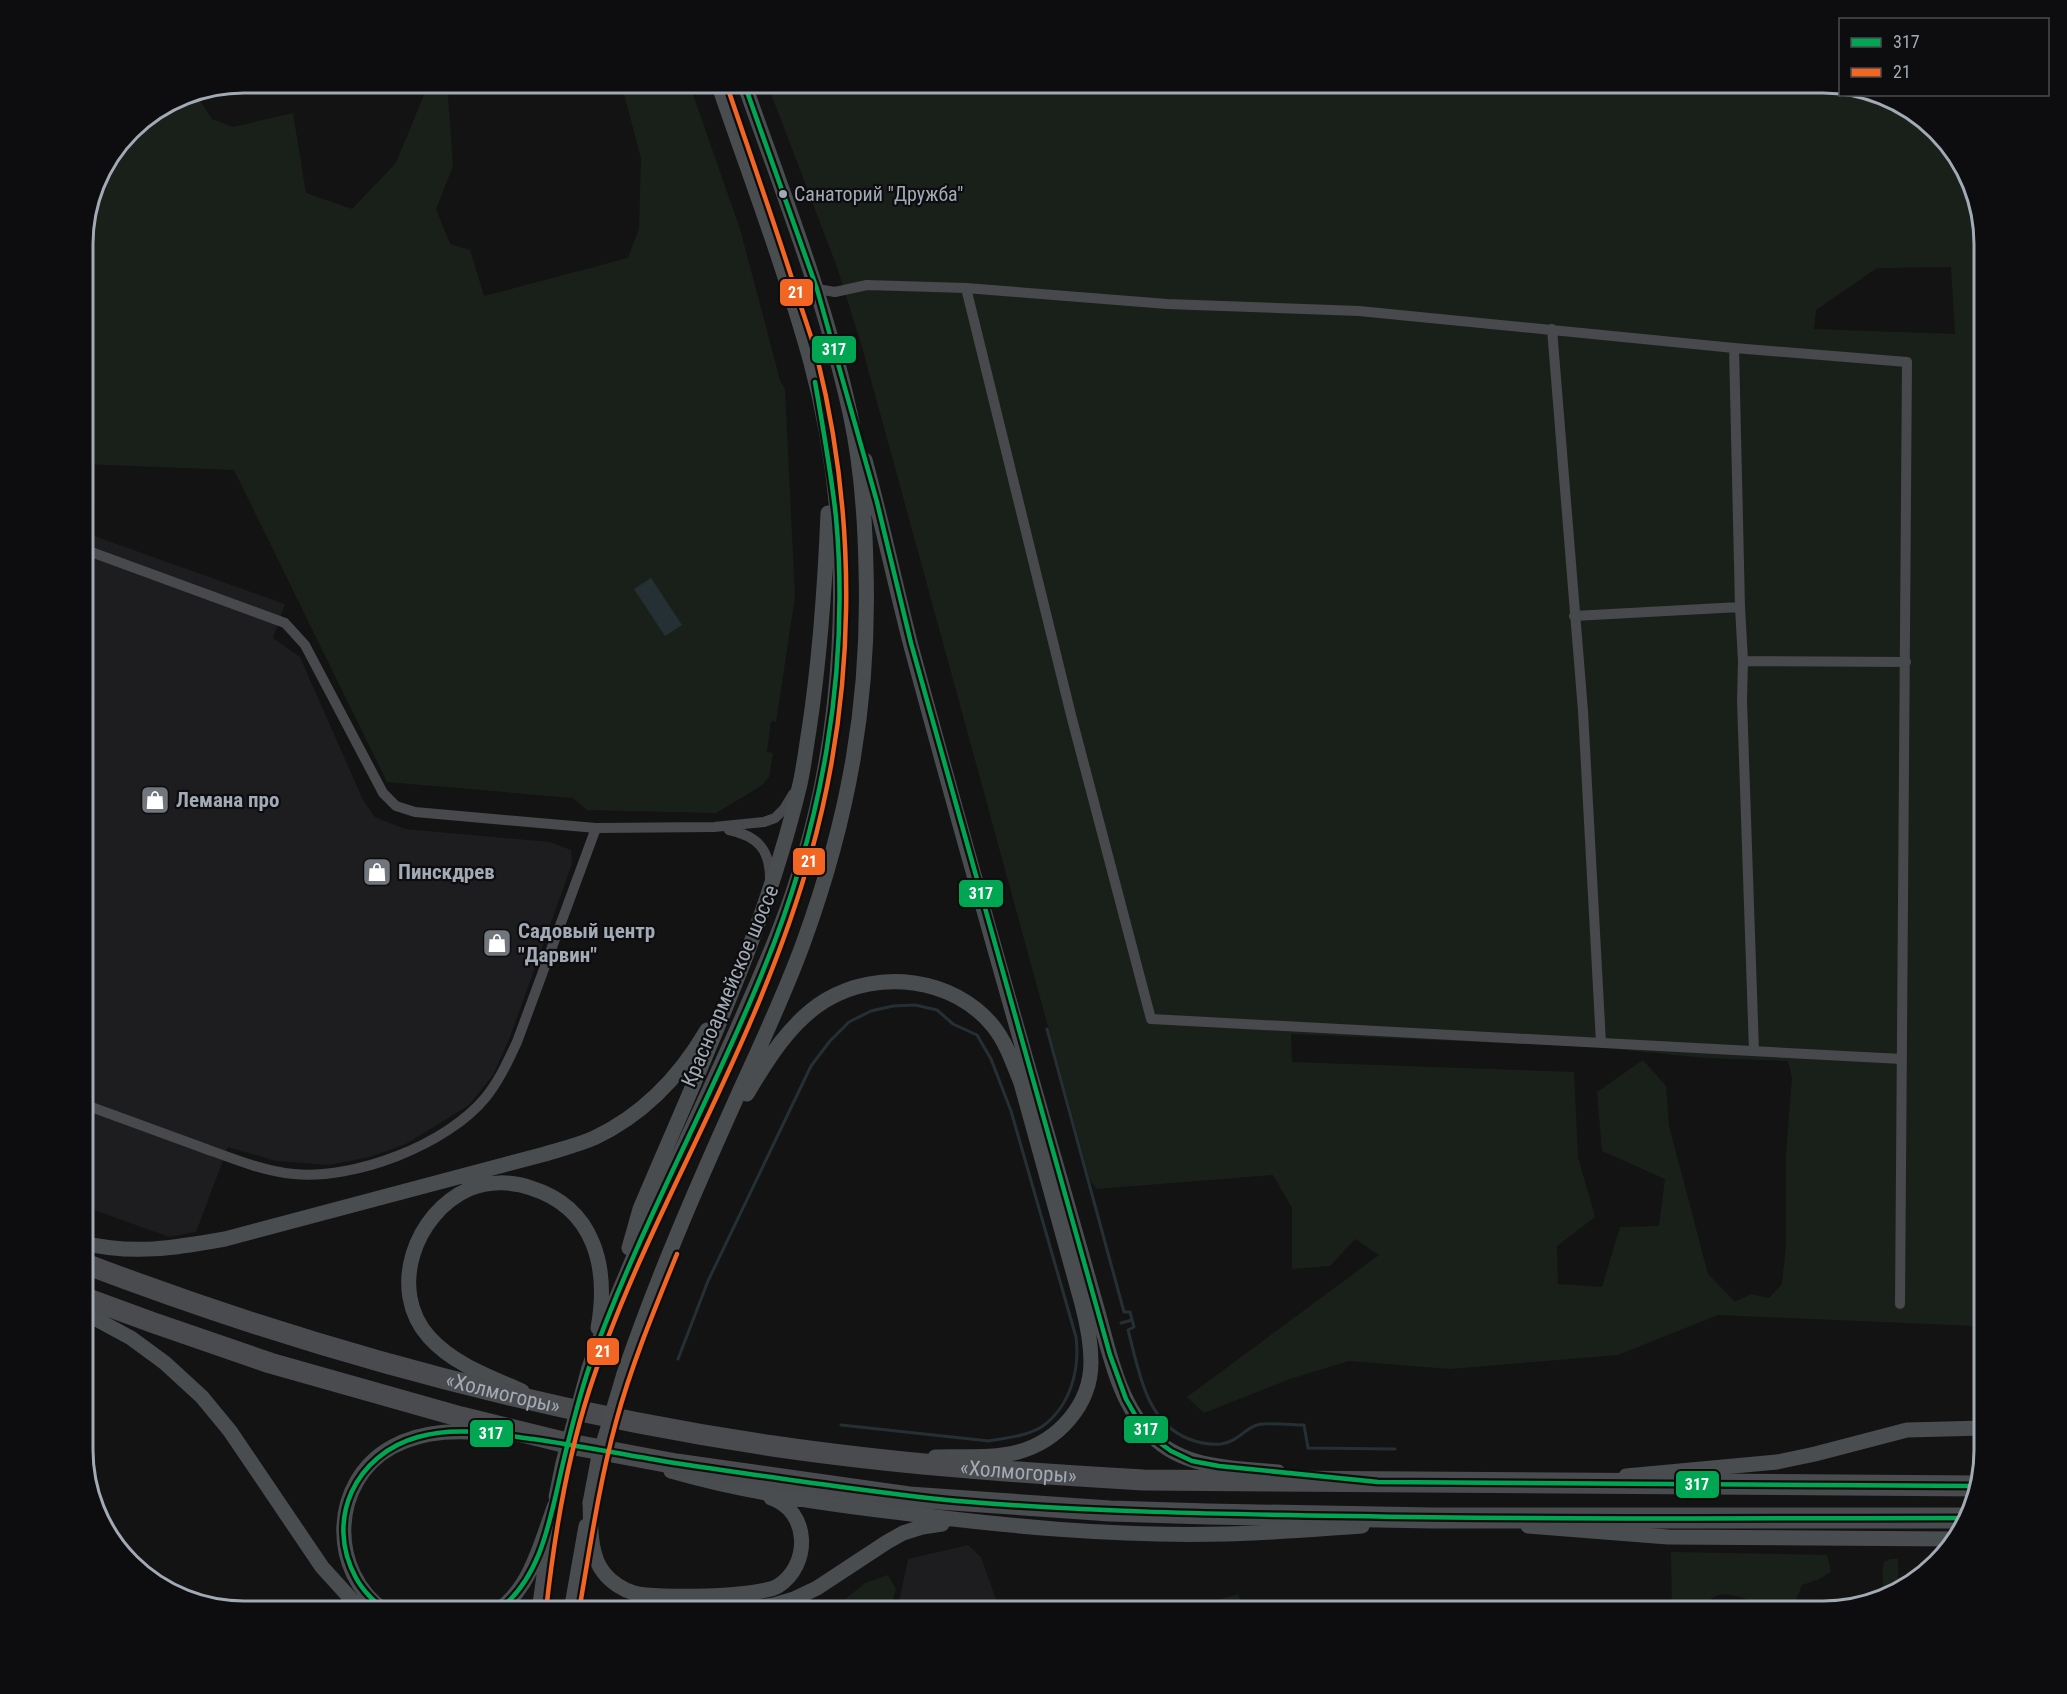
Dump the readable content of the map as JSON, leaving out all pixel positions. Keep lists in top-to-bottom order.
{
  "streets": {
    "highway": ["«Холмогоры»"],
    "main road": ["Красноармейское шоссе"]
  },
  "places": {
    "other": ["Санаторий \"Дружба\""],
    "shop": ["Лемана про", "Пинскдрев", "Садовый центр \"Дарвин\""]
  },
  "lines": ["transit line 317", "transit line 21"],
  "legend": ["317", "21"]
}
